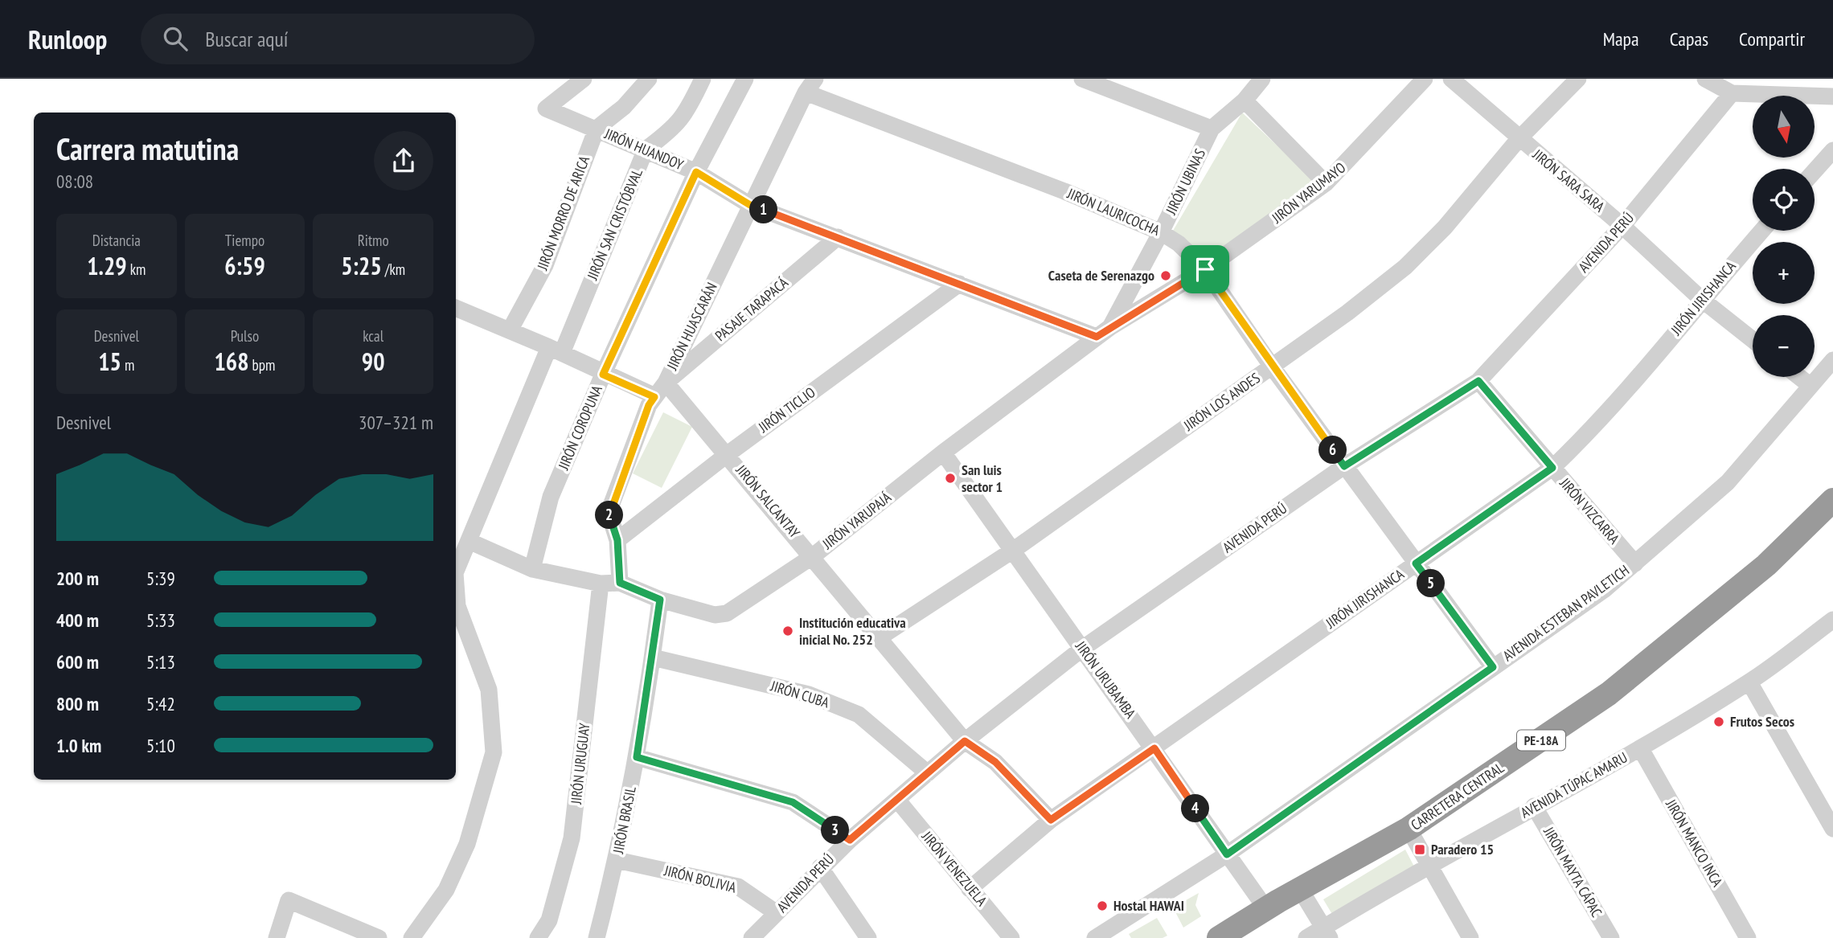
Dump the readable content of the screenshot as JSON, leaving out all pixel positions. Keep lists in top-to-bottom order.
{
  "streets": {
    "highway": ["PE-18A", "CARRETERA CENTRAL"],
    "street": [
      "JIRÓN HUANDOY",
      "JIRÓN SARA SARA",
      "JIRÓN UBINAS",
      "JIRÓN YARUMAYO",
      "JIRÓN LAURICOCHA",
      "JIRÓN MORRO DE ARICA",
      "JIRÓN SAN CRISTÓBVAL",
      "AVENIDA PERÚ",
      "JIRÓN JIRISHANCA",
      "PASAJE TARAPACÁ",
      "JIRÓN HUASCARÁN",
      "JIRÓN LOS ANDES",
      "JIRÓN TICLIO",
      "JIRÓN COROPUNA",
      "JIRÓN SALCANTAY",
      "JIRÓN VIZCARRA",
      "JIRÓN YARUPAJÁ",
      "AVENIDA ESTEBAN PAVLETICH",
      "JIRÓN URUBAMBA",
      "JIRÓN CUBA",
      "JIRÓN URUGUAY",
      "AVENIDA TÚPAC AMARU",
      "JIRÓN BRASIL",
      "JIRÓN MANCO INCA",
      "JIRÓN VENEZUELA",
      "JIRÓN MAYTA CÁPAC",
      "JIRÓN BOLIVIA"
    ]
  },
  "crossings": [
    ["JIRÓN HUANDOY", "JIRÓN UBINAS"],
    ["JIRÓN HUANDOY", "JIRÓN MORRO DE ARICA"],
    ["JIRÓN HUANDOY", "JIRÓN SAN CRISTÓBVAL"],
    ["JIRÓN HUANDOY", "PASAJE TARAPACÁ"],
    ["JIRÓN HUANDOY", "JIRÓN HUASCARÁN"],
    ["JIRÓN HUANDOY", "JIRÓN TICLIO"],
    ["JIRÓN HUANDOY", "JIRÓN COROPUNA"],
    ["JIRÓN HUANDOY", "JIRÓN YARUPAJÁ"],
    ["JIRÓN SARA SARA", "AVENIDA PERÚ"],
    ["JIRÓN SARA SARA", "JIRÓN JIRISHANCA"],
    ["JIRÓN SARA SARA", "JIRÓN LOS ANDES"],
    ["JIRÓN UBINAS", "JIRÓN LAURICOCHA"],
    ["JIRÓN UBINAS", "JIRÓN YARUPAJÁ"],
    ["JIRÓN YARUMAYO", "JIRÓN LAURICOCHA"],
    ["JIRÓN YARUMAYO", "JIRÓN YARUPAJÁ"],
    ["JIRÓN LAURICOCHA", "AVENIDA PERÚ"],
    ["JIRÓN LAURICOCHA", "JIRÓN JIRISHANCA"],
    ["JIRÓN LAURICOCHA", "JIRÓN HUASCARÁN"],
    ["JIRÓN LAURICOCHA", "JIRÓN LOS ANDES"],
    ["JIRÓN LAURICOCHA", "JIRÓN YARUPAJÁ"],
    ["JIRÓN LAURICOCHA", "AVENIDA ESTEBAN PAVLETICH"],
    ["JIRÓN SAN CRISTÓBVAL", "JIRÓN YARUPAJÁ"],
    ["AVENIDA PERÚ", "JIRÓN SALCANTAY"],
    ["AVENIDA PERÚ", "JIRÓN VIZCARRA"],
    ["AVENIDA PERÚ", "JIRÓN URUBAMBA"],
    ["AVENIDA PERÚ", "JIRÓN CUBA"],
    ["AVENIDA PERÚ", "JIRÓN VENEZUELA"],
    ["AVENIDA PERÚ", "JIRÓN BOLIVIA"],
    ["JIRÓN JIRISHANCA", "JIRÓN SALCANTAY"],
    ["JIRÓN JIRISHANCA", "JIRÓN VIZCARRA"],
    ["JIRÓN JIRISHANCA", "JIRÓN URUBAMBA"],
    ["JIRÓN JIRISHANCA", "JIRÓN VENEZUELA"],
    ["PASAJE TARAPACÁ", "JIRÓN HUASCARÁN"],
    ["PASAJE TARAPACÁ", "JIRÓN SALCANTAY"],
    ["JIRÓN HUASCARÁN", "JIRÓN TICLIO"],
    ["JIRÓN HUASCARÁN", "JIRÓN SALCANTAY"],
    ["JIRÓN HUASCARÁN", "JIRÓN YARUPAJÁ"],
    ["JIRÓN LOS ANDES", "JIRÓN SALCANTAY"],
    ["JIRÓN LOS ANDES", "JIRÓN URUBAMBA"],
    ["JIRÓN TICLIO", "JIRÓN SALCANTAY"],
    ["JIRÓN COROPUNA", "JIRÓN YARUPAJÁ"],
    ["JIRÓN SALCANTAY", "JIRÓN YARUPAJÁ"],
    ["JIRÓN VIZCARRA", "AVENIDA ESTEBAN PAVLETICH"],
    ["JIRÓN YARUPAJÁ", "JIRÓN URUBAMBA"],
    ["JIRÓN YARUPAJÁ", "JIRÓN URUGUAY"],
    ["JIRÓN YARUPAJÁ", "JIRÓN BRASIL"],
    ["AVENIDA ESTEBAN PAVLETICH", "JIRÓN URUBAMBA"],
    ["JIRÓN URUBAMBA", "CARRETERA CENTRAL"],
    ["JIRÓN CUBA", "JIRÓN BRASIL"],
    ["AVENIDA TÚPAC AMARU", "JIRÓN MANCO INCA"],
    ["AVENIDA TÚPAC AMARU", "JIRÓN MAYTA CÁPAC"],
    ["JIRÓN BRASIL", "JIRÓN BOLIVIA"]
  ],
  "places": {
    "other": [
      "Caseta de Serenazgo",
      "San luis sector 1",
      "Institución educativa inicial No. 252",
      "Frutos Secos",
      "Hostal HAWAI"
    ],
    "transit": ["Paradero 15"]
  },
  "north": "bottom",
  "page": {
    "header": "Runloop",
    "search": "Buscar aquí",
    "nav": ["Mapa", "Capas", "Compartir"],
    "map_buttons": ["+", "−"],
    "heading": ["Carrera matutina", "08:08"],
    "pins": [
      "1",
      "6",
      "2",
      "5",
      "4",
      "3"
    ],
    "stats": [
      ["Distancia", "1.29 km"],
      ["Tiempo", "6:59"],
      ["Ritmo", "5:25 /km"],
      ["Desnivel", "15 m"],
      ["Pulso", "168 bpm"],
      ["kcal", "90"]
    ],
    "chart": ["Desnivel", "307–321 m"],
    "list": [
      {
        "name": "200 m",
        "note": "5:39"
      },
      {
        "name": "400 m",
        "note": "5:33"
      },
      {
        "name": "600 m",
        "note": "5:13"
      },
      {
        "name": "800 m",
        "note": "5:42"
      },
      {
        "name": "1.0 km",
        "note": "5:10"
      }
    ]
  }
}
